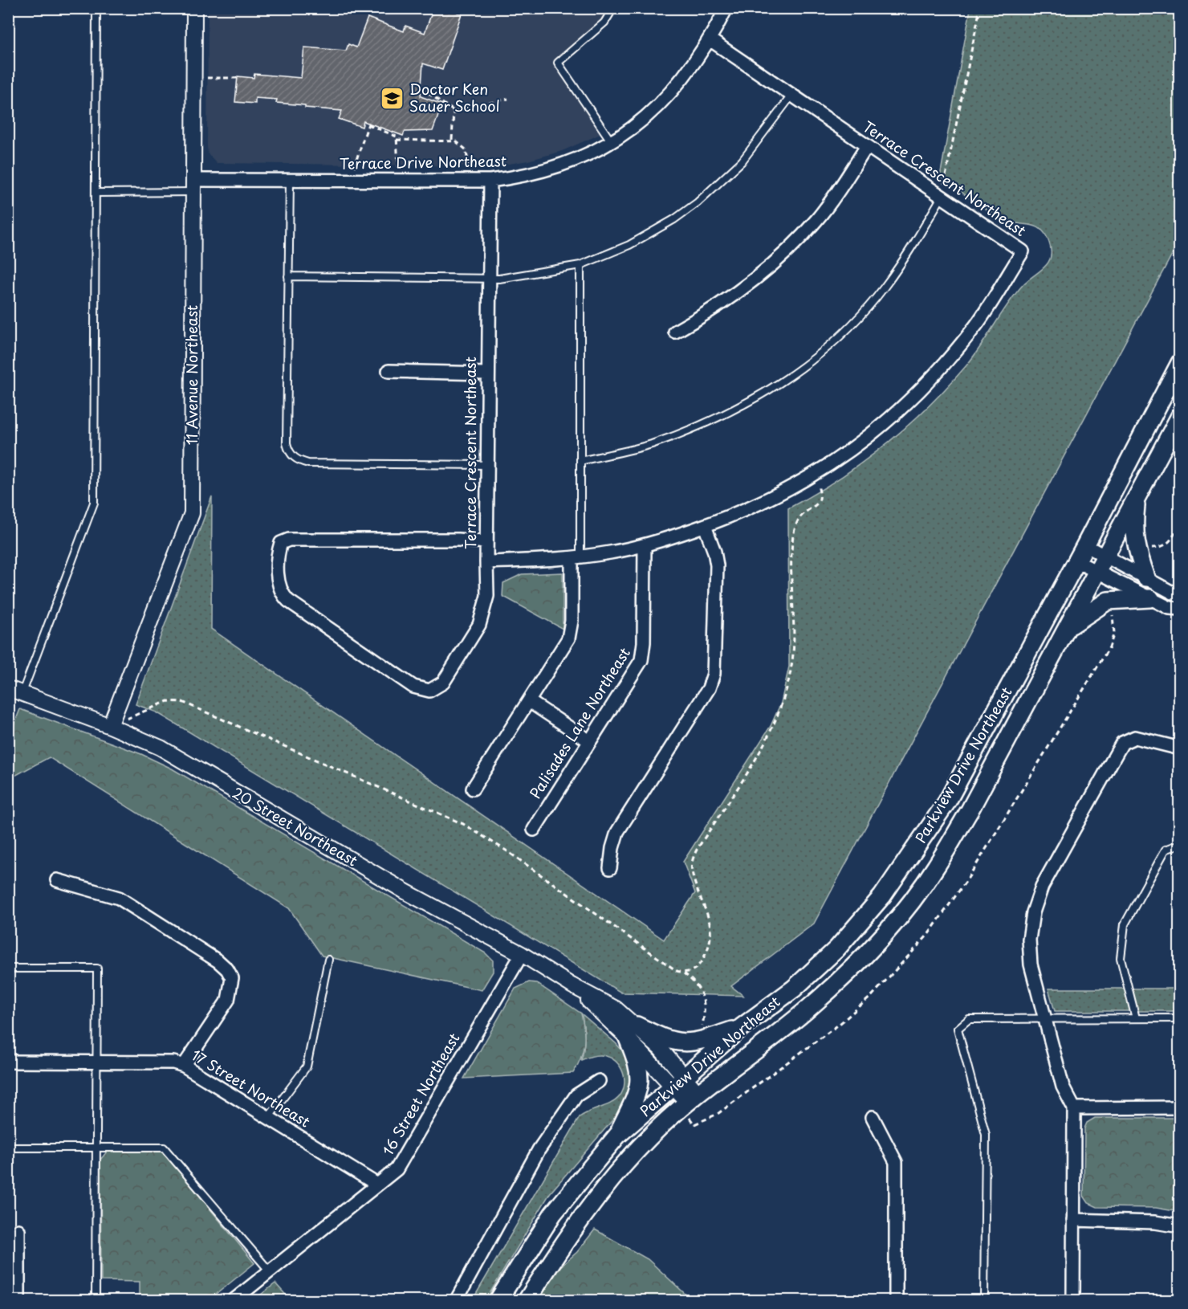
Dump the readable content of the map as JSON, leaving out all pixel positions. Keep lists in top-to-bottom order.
{
  "streets": {
    "main road": ["Parkview Drive Northeast"],
    "street": [
      "Terrace Drive Northeast",
      "Terrace Crescent Northeast",
      "11 Avenue Northeast",
      "Palisades Lane Northeast",
      "20 Street Northeast",
      "17 Street Northeast",
      "16 Street Northeast"
    ]
  },
  "crossings": [
    ["Terrace Drive Northeast", "Terrace Crescent Northeast"],
    ["Terrace Drive Northeast", "11 Avenue Northeast"],
    ["Terrace Crescent Northeast", "Palisades Lane Northeast"],
    ["11 Avenue Northeast", "20 Street Northeast"],
    ["Parkview Drive Northeast", "20 Street Northeast"],
    ["20 Street Northeast", "16 Street Northeast"],
    ["17 Street Northeast", "16 Street Northeast"]
  ],
  "places": {
    "school or university": ["Doctor Ken Sauer School"]
  }
}
